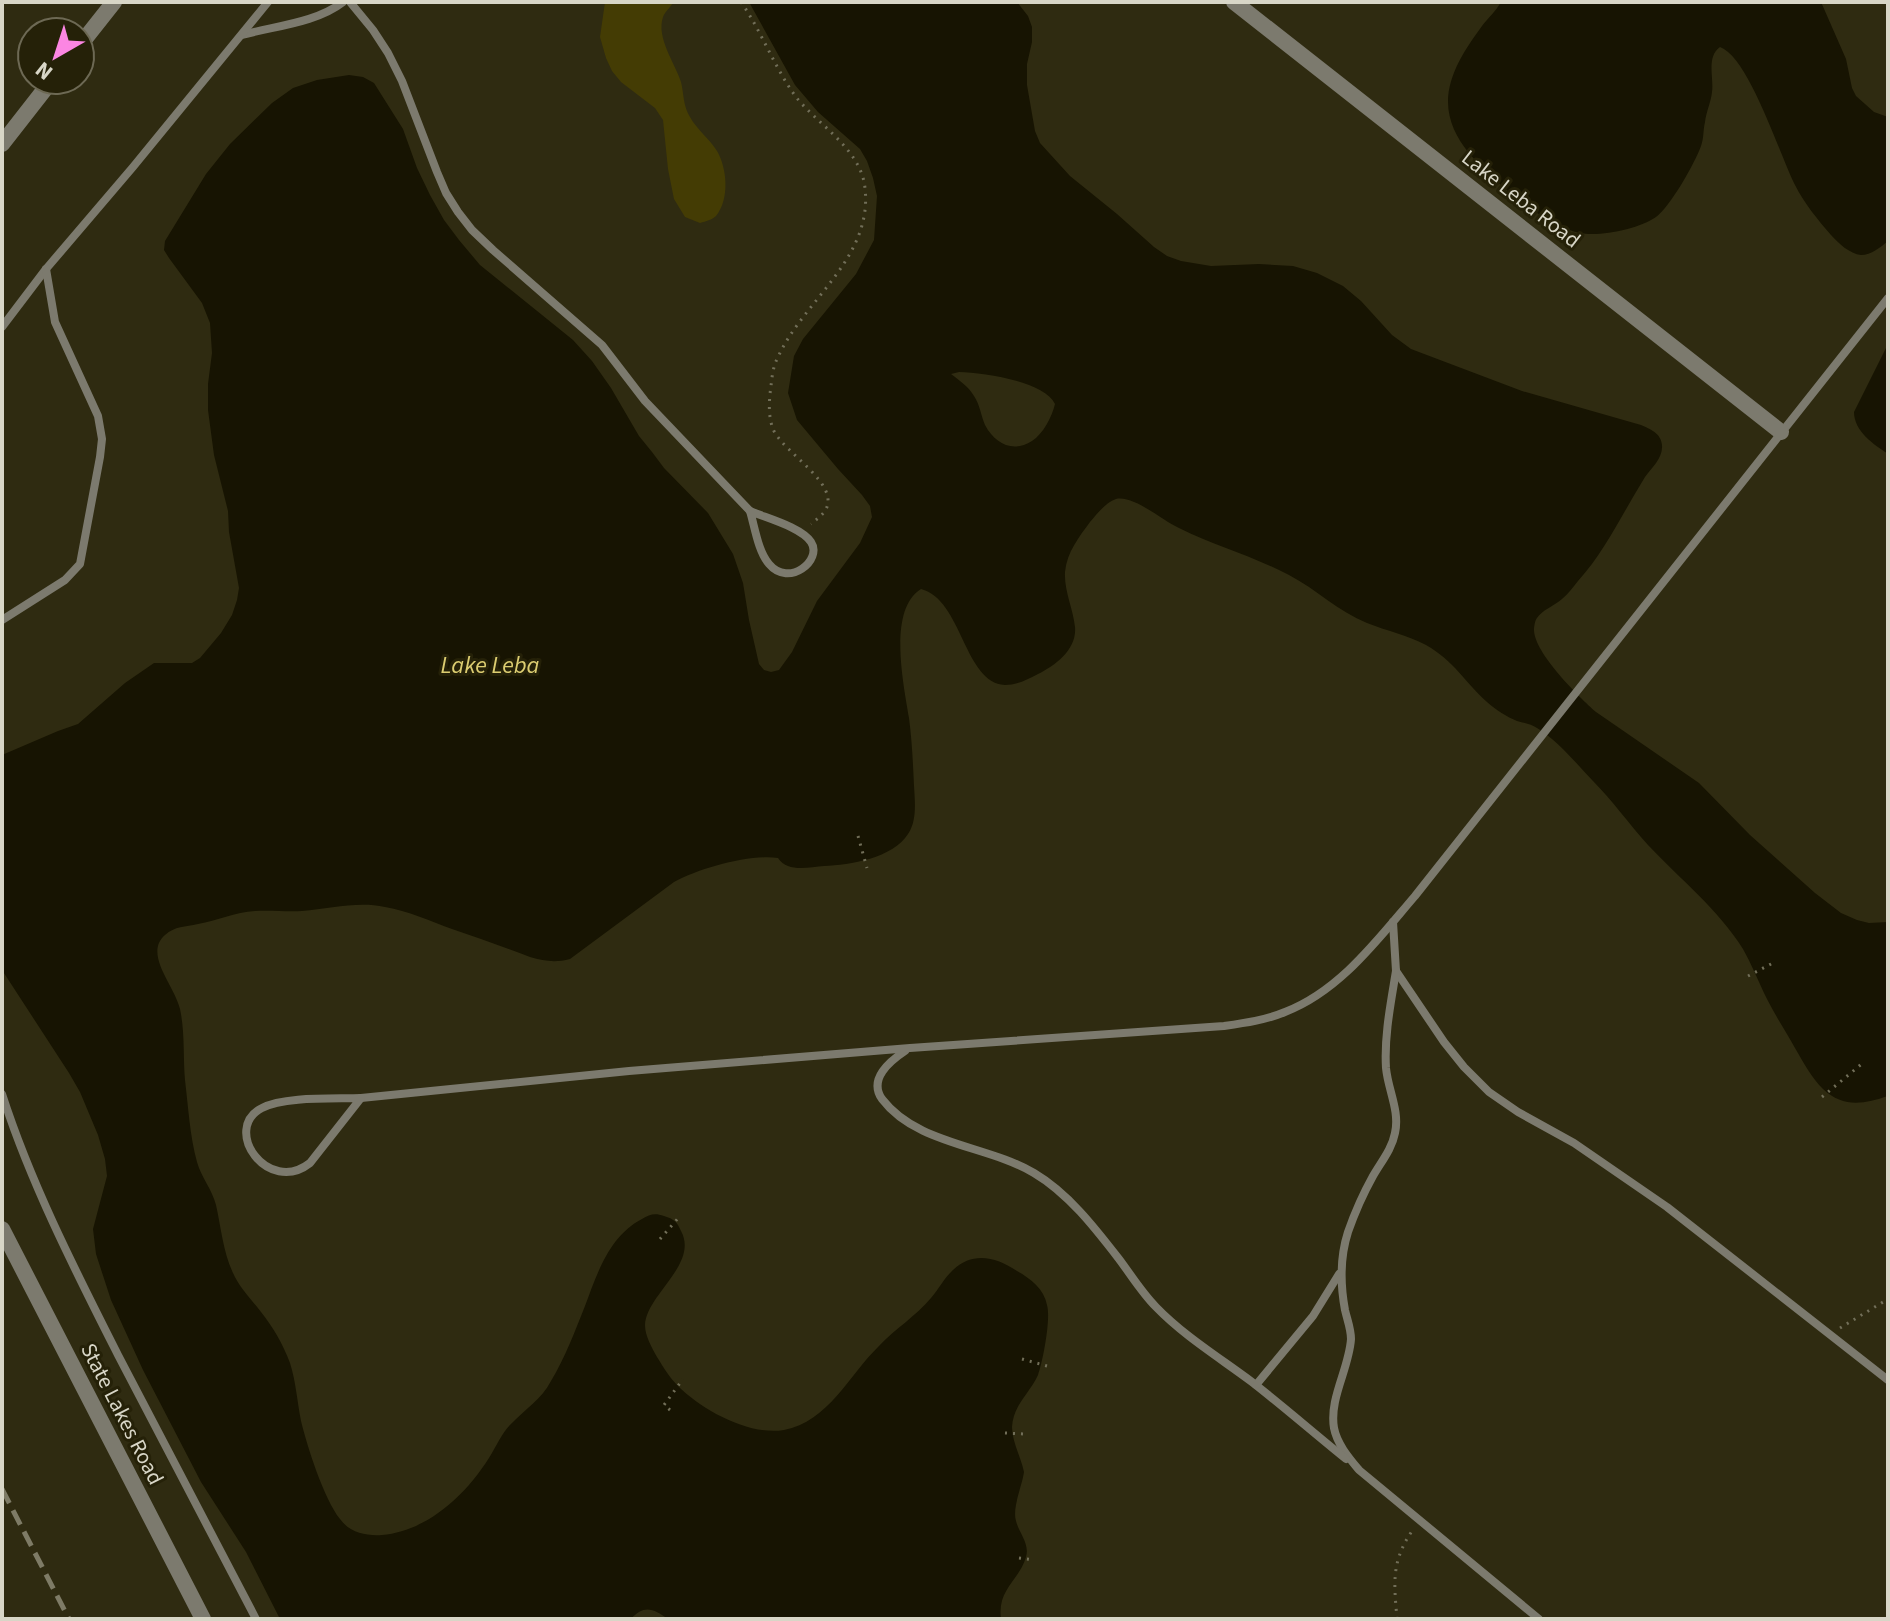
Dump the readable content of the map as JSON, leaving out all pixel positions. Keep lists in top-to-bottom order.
{
  "streets": {
    "street": ["Lake Leba Road", "State Lakes Road"]
  },
  "water": ["Lake Leba"],
  "north": "bottom left"
}
